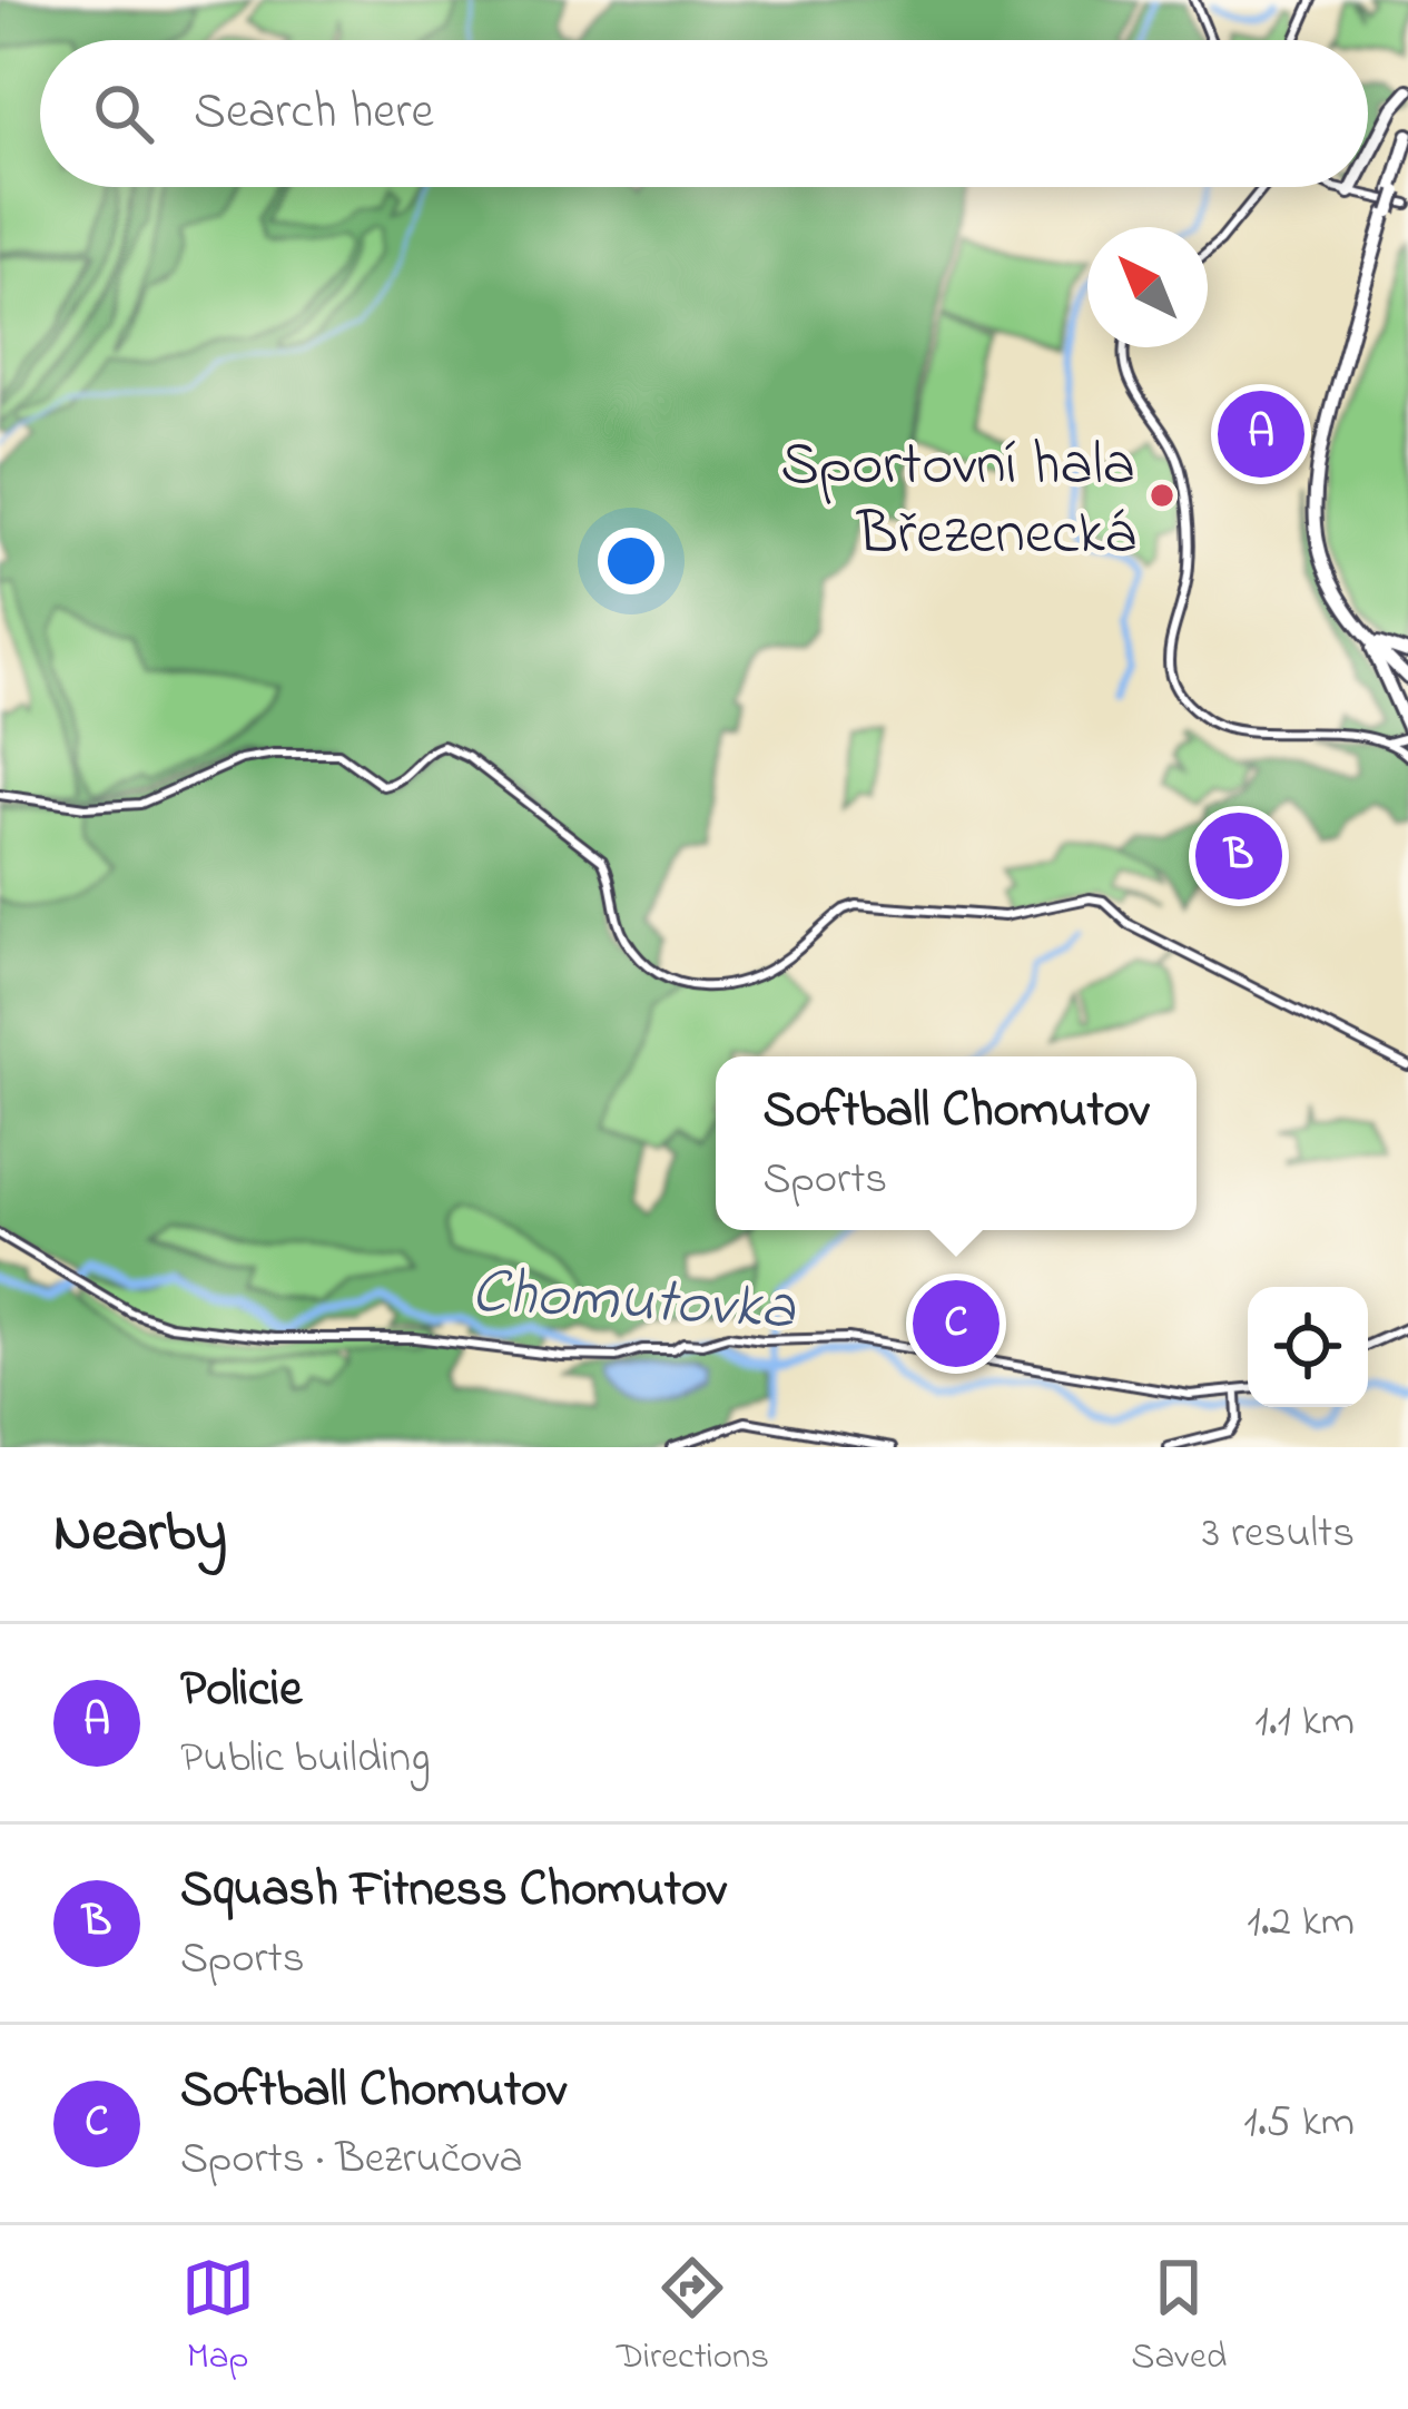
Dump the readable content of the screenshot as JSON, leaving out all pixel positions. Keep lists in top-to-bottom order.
{
  "water": ["Chomutovka"],
  "places": ["Sportovní hala Březenecká"],
  "north": "top left",
  "page": {
    "search": "Search here",
    "pins": ["A", "B", "C"],
    "popup": ["Softball Chomutov", "Sports"],
    "heading": ["Nearby", "3 results"],
    "list": [
      {
        "mark": "A",
        "name": "Policie",
        "note": "Public building",
        "value": "1.1 km"
      },
      {
        "mark": "B",
        "name": "Squash Fitness Chomutov",
        "note": "Sports",
        "value": "1.2 km"
      },
      {
        "mark": "C",
        "name": "Softball Chomutov",
        "note": "Sports · Bezručova",
        "value": "1.5 km"
      }
    ],
    "nav": ["Map", "Directions", "Saved"]
  }
}
